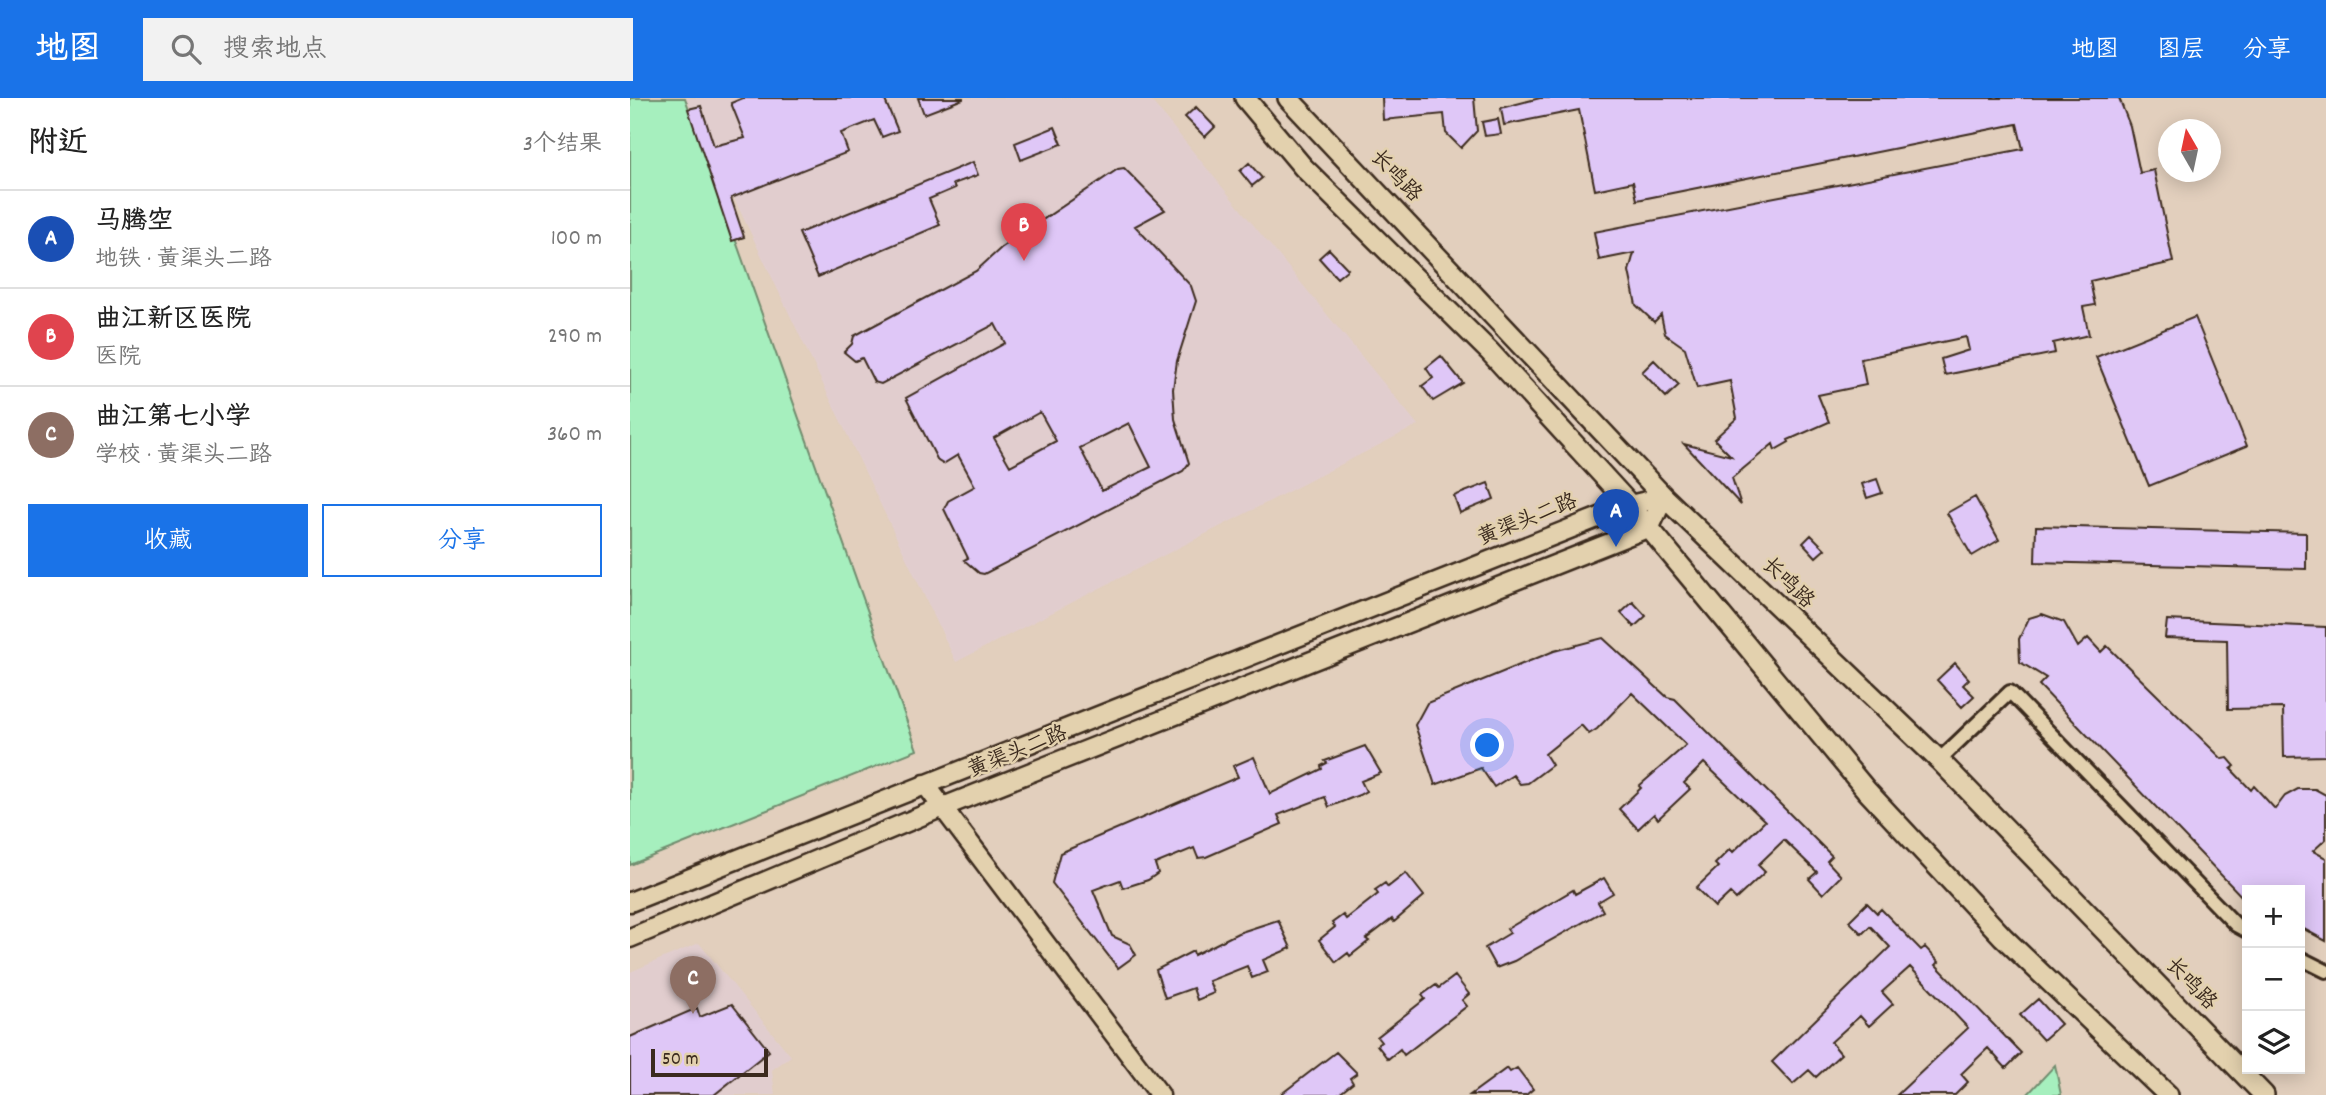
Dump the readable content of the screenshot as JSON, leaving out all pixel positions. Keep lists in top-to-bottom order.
{
  "streets": {
    "main road": ["长鸣路", "黄渠头二路"]
  },
  "crossings": [
    ["长鸣路", "黄渠头二路"]
  ],
  "scale_bar": "50 m",
  "north": "top",
  "page": {
    "header": "地图",
    "search": "搜索地点",
    "nav": ["地图", "图层", "分享"],
    "heading": ["附近", "3个结果"],
    "list": [
      {
        "mark": "A",
        "name": "马腾空",
        "note": "地铁 · 黄渠头二路",
        "value": "100 m"
      },
      {
        "mark": "B",
        "name": "曲江新区医院",
        "note": "医院",
        "value": "290 m"
      },
      {
        "mark": "C",
        "name": "曲江第七小学",
        "note": "学校 · 黄渠头二路",
        "value": "360 m"
      }
    ],
    "pins": ["B", "A", "C"],
    "buttons": ["收藏", "分享"],
    "map_buttons": ["+", "−"],
    "scale": "50 m"
  }
}
